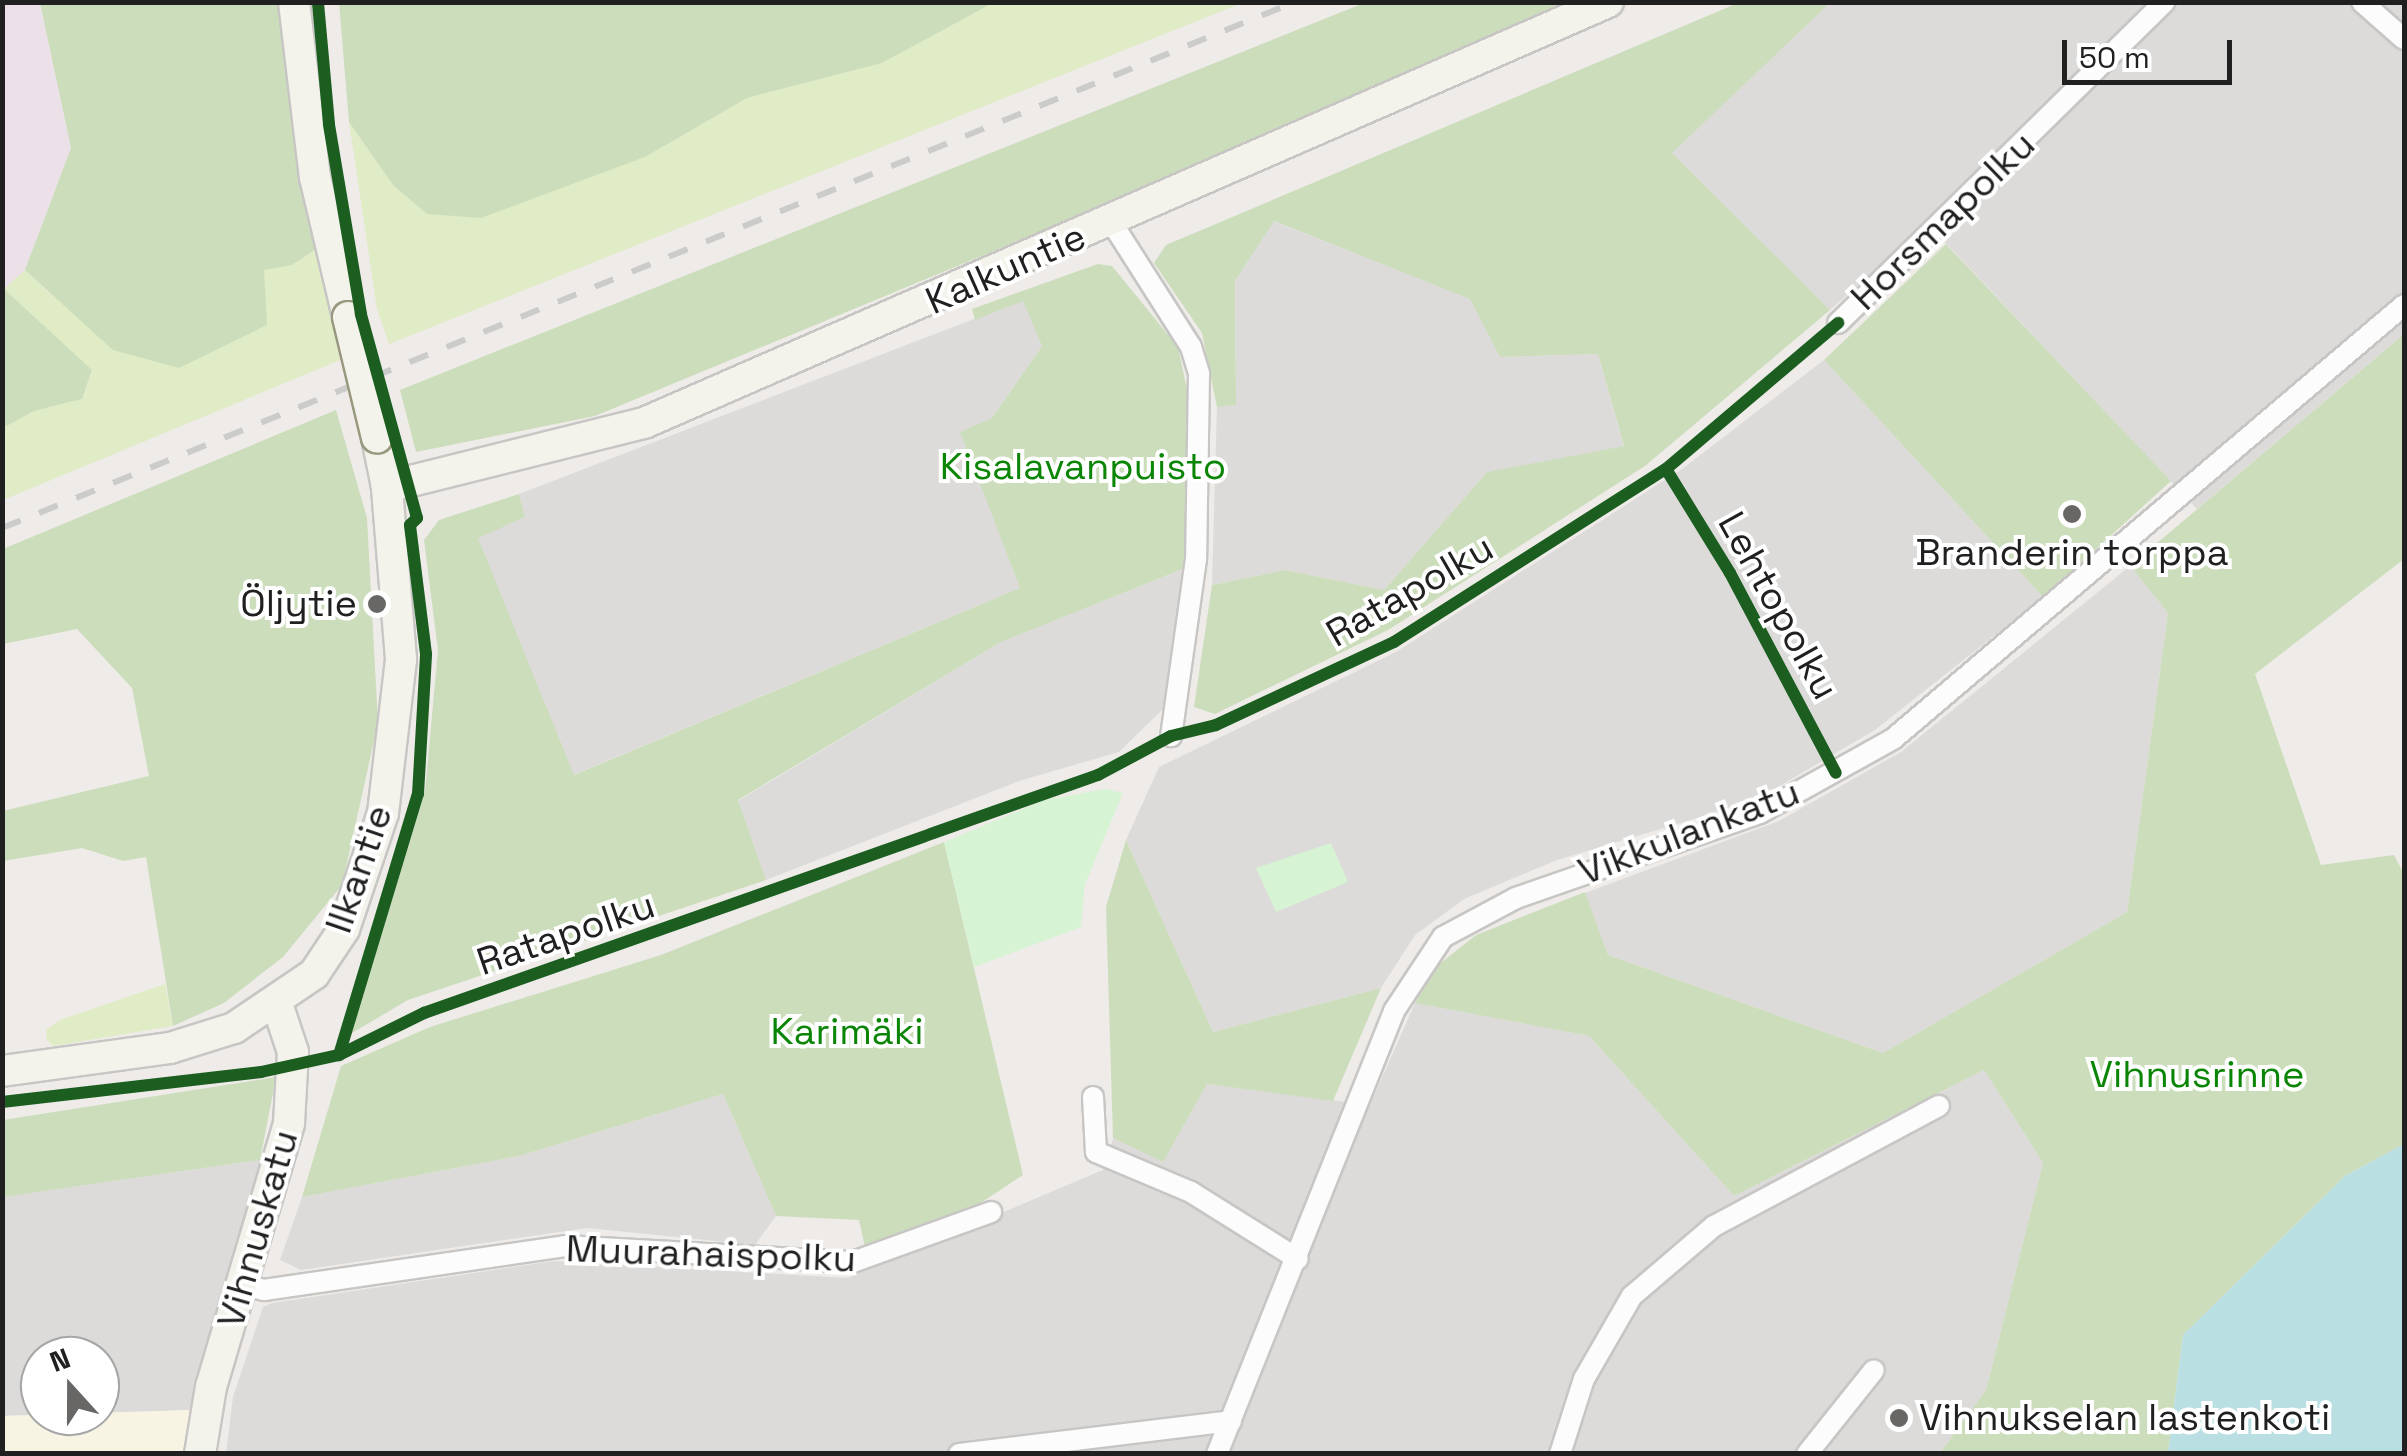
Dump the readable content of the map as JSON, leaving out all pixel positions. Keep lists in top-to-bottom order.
{
  "streets": {
    "street": [
      "Horsmapolku",
      "Kalkuntie",
      "Vikkulankatu",
      "Ilkantie",
      "Vihnuskatu",
      "Muurahaispolku"
    ],
    "cycle path": ["Ratapolku", "Lehtopolku"]
  },
  "crossings": [
    ["Kalkuntie", "Ilkantie"],
    ["Ilkantie", "Vihnuskatu"],
    ["Vihnuskatu", "Muurahaispolku"]
  ],
  "parks": ["Kisalavanpuisto", "Karimäki", "Vihnusrinne"],
  "places": ["Branderin torppa", "Öljytie", "Vihnukselan lastenkoti"],
  "scale_bar": "50 m",
  "north": "top"
}
